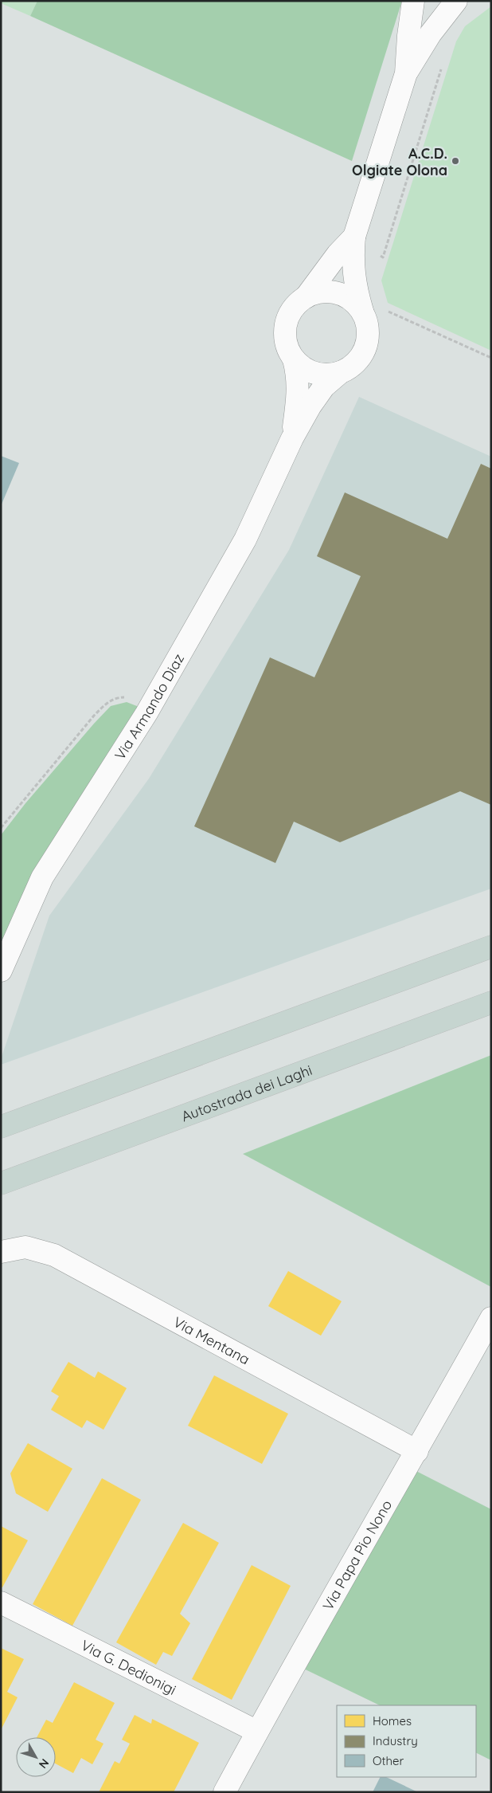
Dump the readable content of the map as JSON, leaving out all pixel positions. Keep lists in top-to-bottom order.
{
  "streets": {
    "highway": ["Autostrada dei Laghi"],
    "street": [
      "Via Armando Diaz",
      "Via Mentana",
      "Via Papa Pio Nono",
      "Via G. Dedionigi"
    ]
  },
  "crossings": [
    ["Via Mentana", "Via Papa Pio Nono"],
    ["Via Papa Pio Nono", "Via G. Dedionigi"]
  ],
  "places": ["A.C.D. Olgiate Olona"],
  "legend": ["Homes", "Industry", "Other"],
  "north": "bottom right"
}
